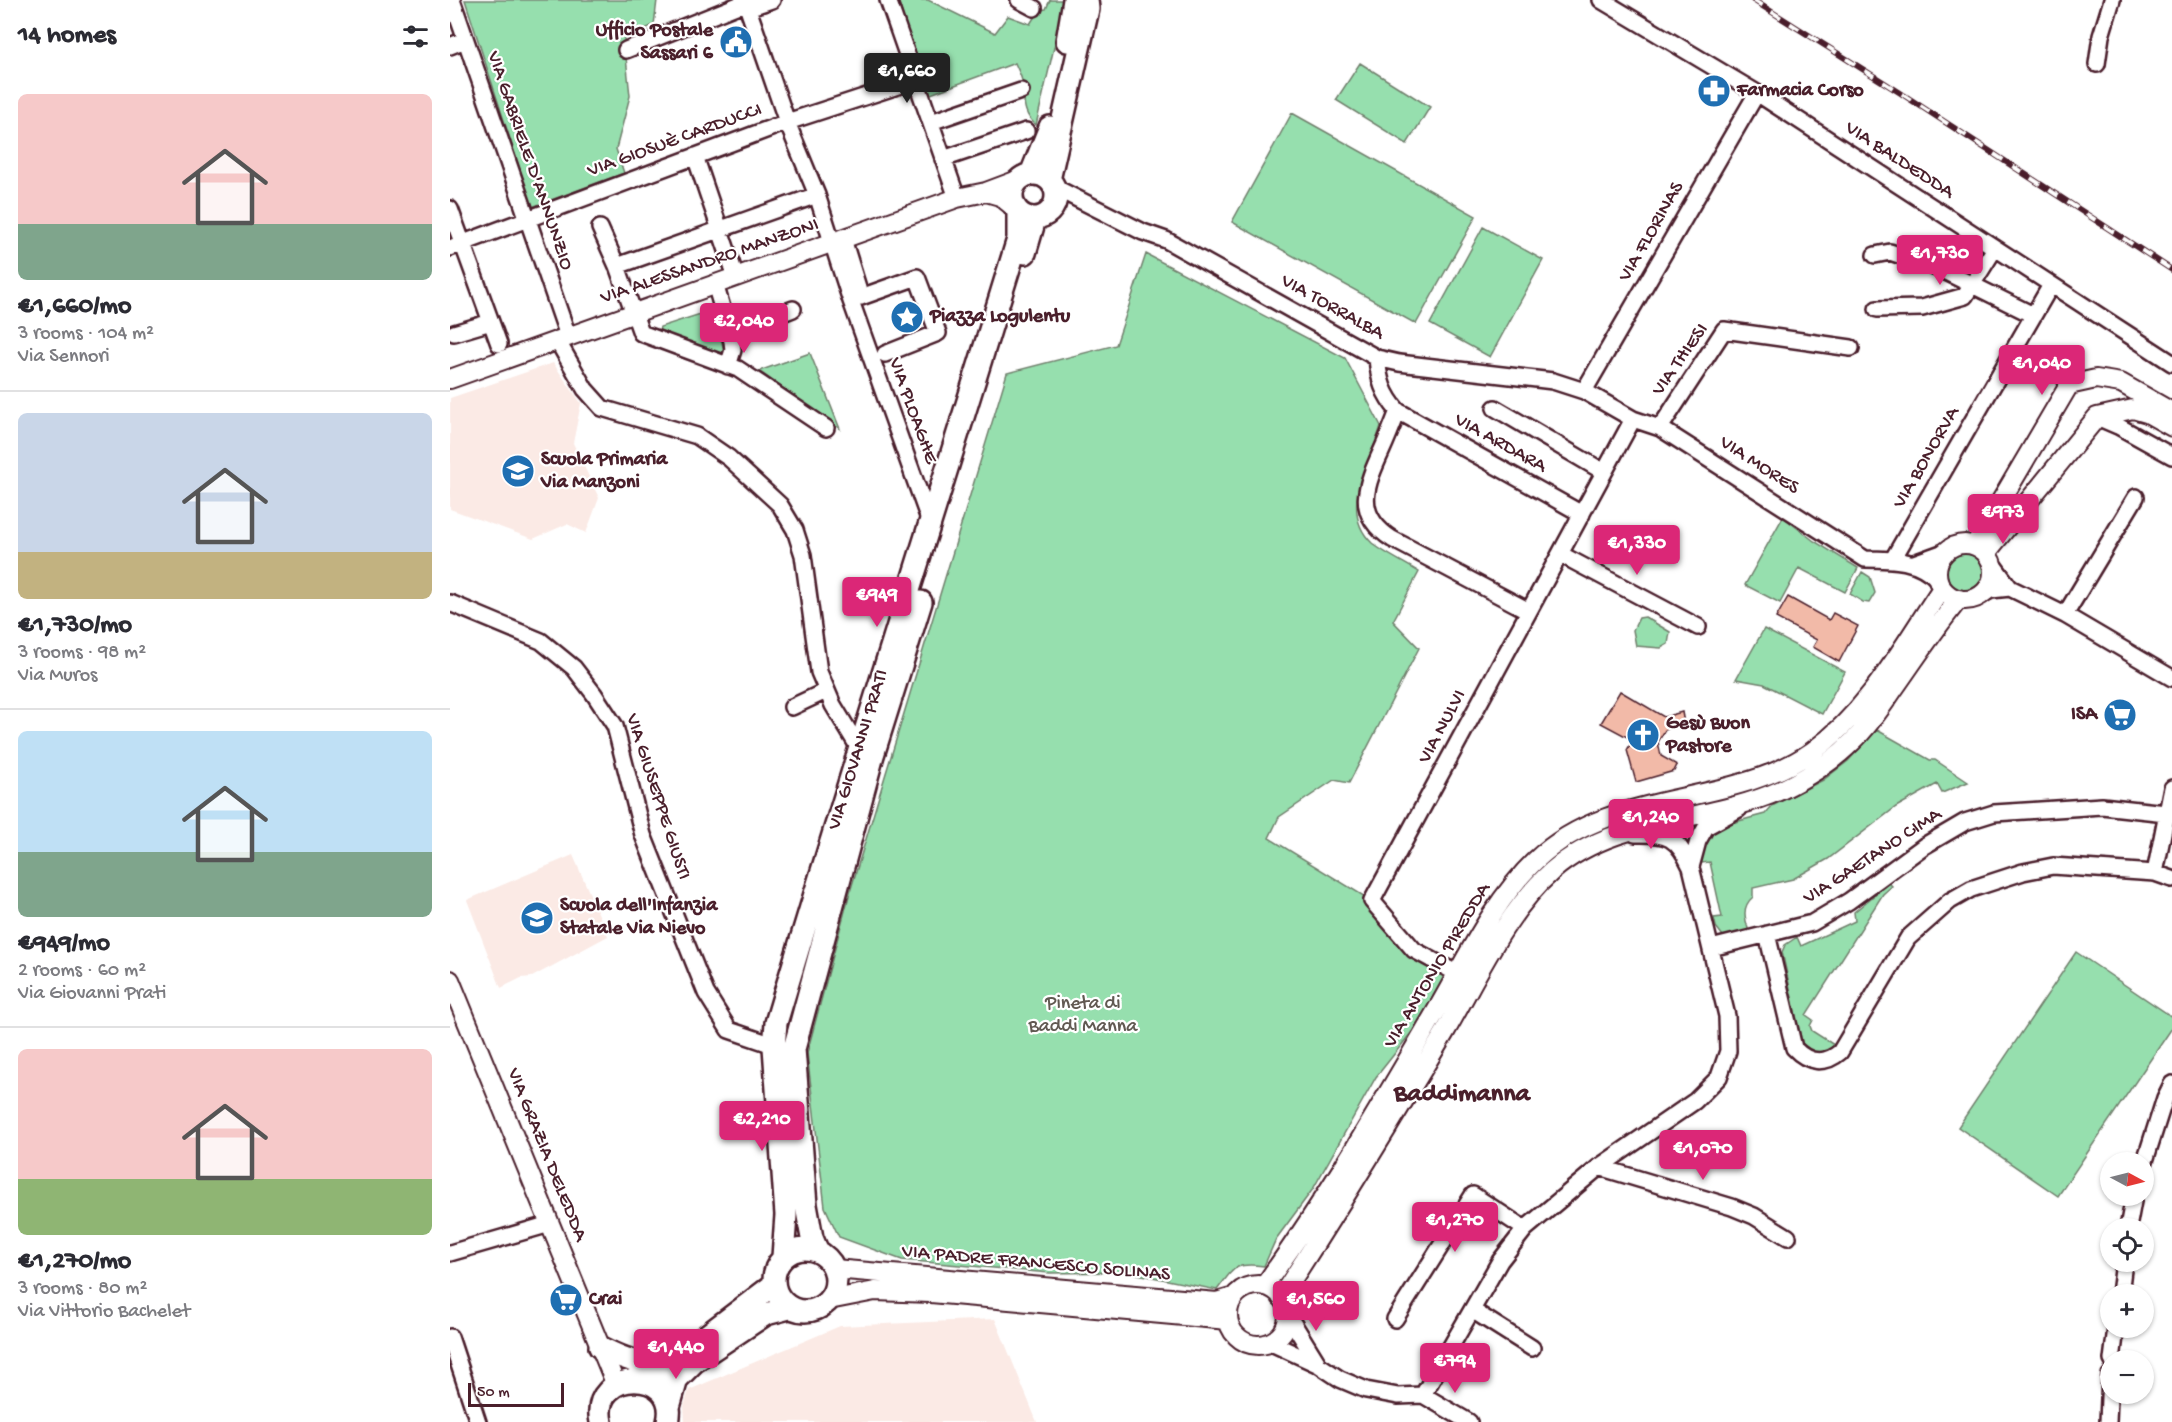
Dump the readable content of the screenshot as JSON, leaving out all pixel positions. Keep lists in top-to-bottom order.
{
  "streets": {
    "main road": ["VIA GIOVANNI PRATI"],
    "street": [
      "VIA GIOSUÈ CARDUCCI",
      "VIA GABRIELE D'ANNUNZIO",
      "VIA BALDEDDA",
      "VIA FLORINAS",
      "VIA ALESSANDRO MANZONI",
      "VIA TORRALBA",
      "VIA THIESI",
      "VIA PLOAGHE",
      "VIA ARDARA",
      "VIA BONORVA",
      "VIA MORES",
      "VIA NULVI",
      "VIA GIUSEPPE GIUSTI",
      "VIA GAETANO CIMA",
      "VIA ANTONIO PIREDDA",
      "VIA GRAZIA DELEDDA",
      "VIA PADRE FRANCESCO SOLINAS"
    ]
  },
  "crossings": [
    ["VIA GIOSUÈ CARDUCCI", "VIA GABRIELE D'ANNUNZIO"],
    ["VIA GABRIELE D'ANNUNZIO", "VIA ALESSANDRO MANZONI"],
    ["VIA GABRIELE D'ANNUNZIO", "VIA GIOVANNI PRATI"],
    ["VIA BALDEDDA", "VIA FLORINAS"],
    ["VIA BALDEDDA", "VIA BONORVA"],
    ["VIA FLORINAS", "VIA TORRALBA"],
    ["VIA FLORINAS", "VIA MORES"],
    ["VIA ALESSANDRO MANZONI", "VIA TORRALBA"],
    ["VIA ALESSANDRO MANZONI", "VIA PLOAGHE"],
    ["VIA TORRALBA", "VIA MORES"],
    ["VIA THIESI", "VIA MORES"],
    ["VIA PLOAGHE", "VIA GIOVANNI PRATI"],
    ["VIA ARDARA", "VIA NULVI"],
    ["VIA BONORVA", "VIA MORES"],
    ["VIA MORES", "VIA NULVI"],
    ["VIA MORES", "VIA ANTONIO PIREDDA"],
    ["VIA NULVI", "VIA ANTONIO PIREDDA"],
    ["VIA GIOVANNI PRATI", "VIA GIUSEPPE GIUSTI"],
    ["VIA GIOVANNI PRATI", "VIA PADRE FRANCESCO SOLINAS"],
    ["VIA ANTONIO PIREDDA", "VIA PADRE FRANCESCO SOLINAS"]
  ],
  "districts": ["Baddimanna"],
  "parks": ["Pineta di Baddi Manna"],
  "places": {
    "public building": ["Ufficio Postale Sassari 6"],
    "pharmacy": ["Farmacia Corso"],
    "place": ["Piazza Logulentu"],
    "school or university": ["Scuola Primaria Via Manzoni", "Scuola dell'Infanzia Statale Via Nievo"],
    "supermarket": ["ISA", "Crai"],
    "church": ["Gesù Buon Pastore"]
  },
  "scale_bar": "50 m",
  "north": "right",
  "page": {
    "heading": "14 homes",
    "price": [
      "€1,660",
      "€1,730",
      "€2,040",
      "€1,040",
      "€973",
      "€1,330",
      "€949",
      "€1,240",
      "€2,210",
      "€1,070",
      "€1,270",
      "€1,560",
      "€1,440",
      "€794"
    ],
    "list": [
      {
        "name": "€1,660/mo",
        "note": "3 rooms · 104 m² · Via Sennori"
      },
      {
        "name": "€1,730/mo",
        "note": "3 rooms · 98 m² · Via Muros"
      },
      {
        "name": "€949/mo",
        "note": "2 rooms · 60 m² · Via Giovanni Prati"
      },
      {
        "name": "€1,270/mo",
        "note": "3 rooms · 80 m² · Via Vittorio Bachelet"
      }
    ],
    "map_buttons": ["+", "−"],
    "scale": "50 m"
  }
}
